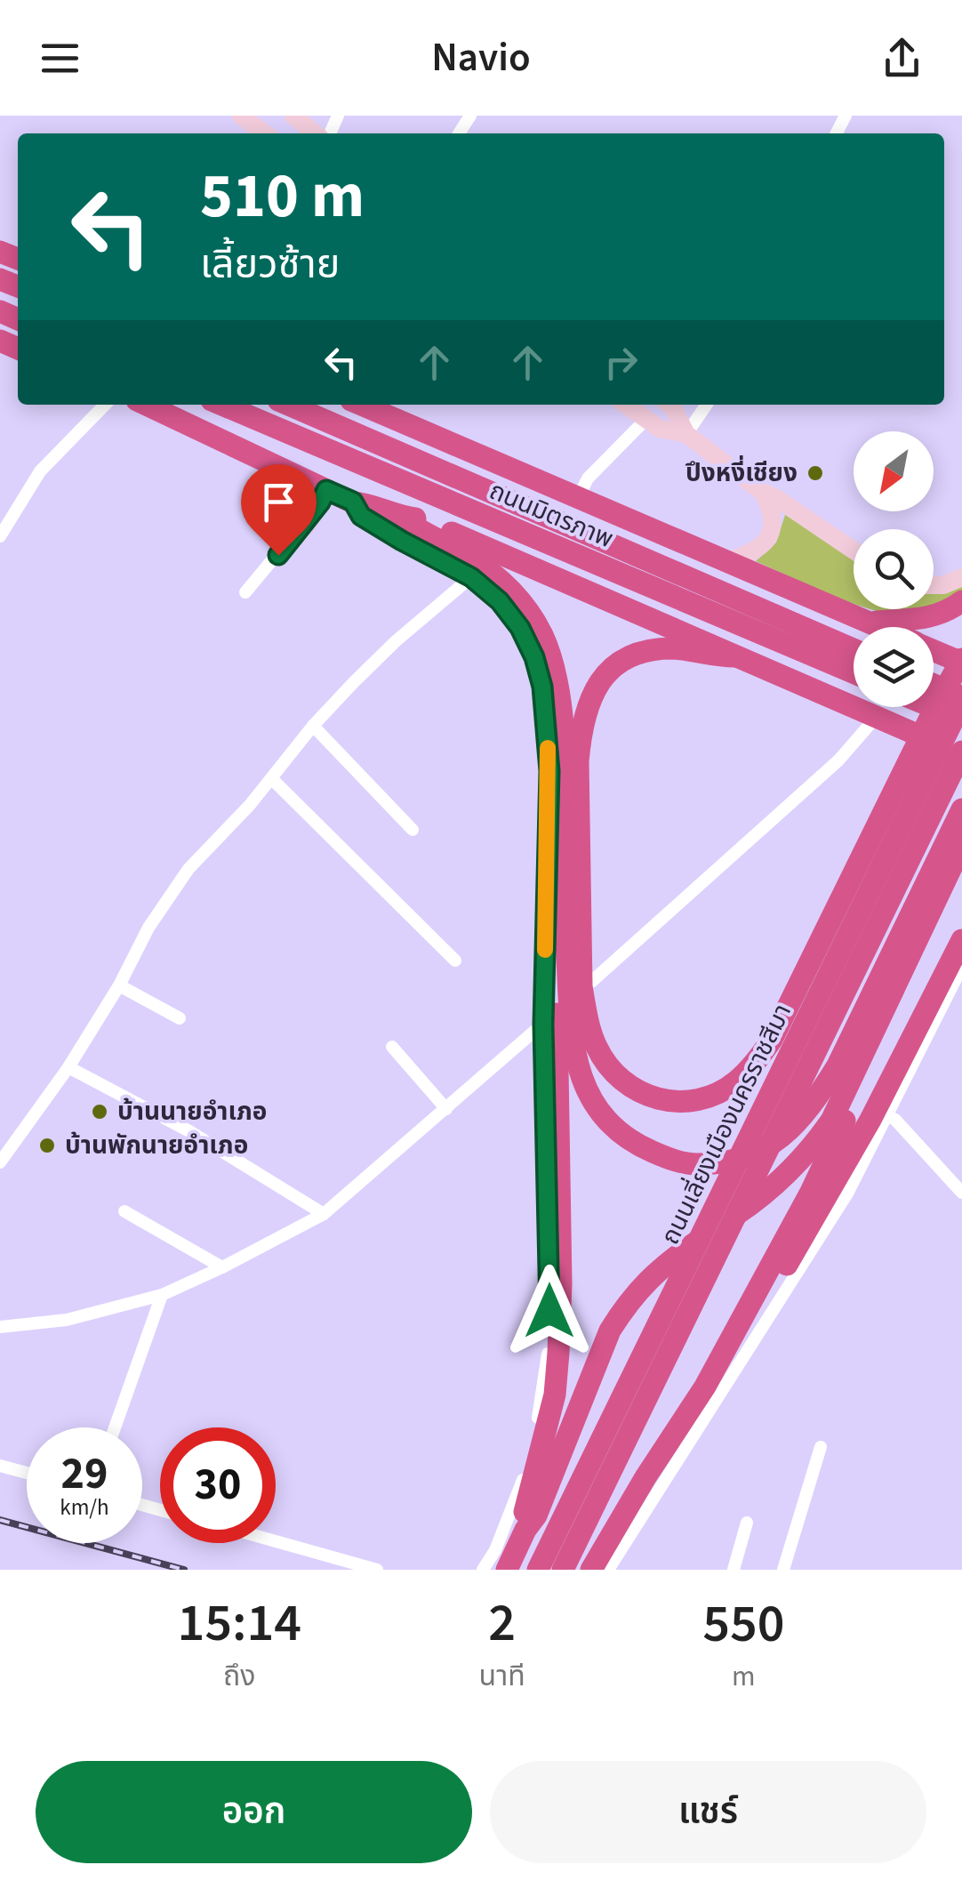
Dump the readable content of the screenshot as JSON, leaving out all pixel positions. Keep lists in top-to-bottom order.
{
  "streets": {
    "highway": ["ถนนมิตรภาพ", "ถนนเลี่ยงเมืองนครราชสีมา"]
  },
  "places": ["ปึงหงี่เชียง", "บ้านนายอำเภอ", "บ้านพักนายอำเภอ"],
  "north": "bottom left",
  "page": {
    "header": "Navio",
    "turn": ["510 m", "เลี้ยวซ้าย"],
    "speed": "29 km/h",
    "limit": "30",
    "eta": [
      "15:14",
      "ถึง",
      "2",
      "นาที",
      "550",
      "m"
    ],
    "buttons": ["ออก", "แชร์"]
  }
}
